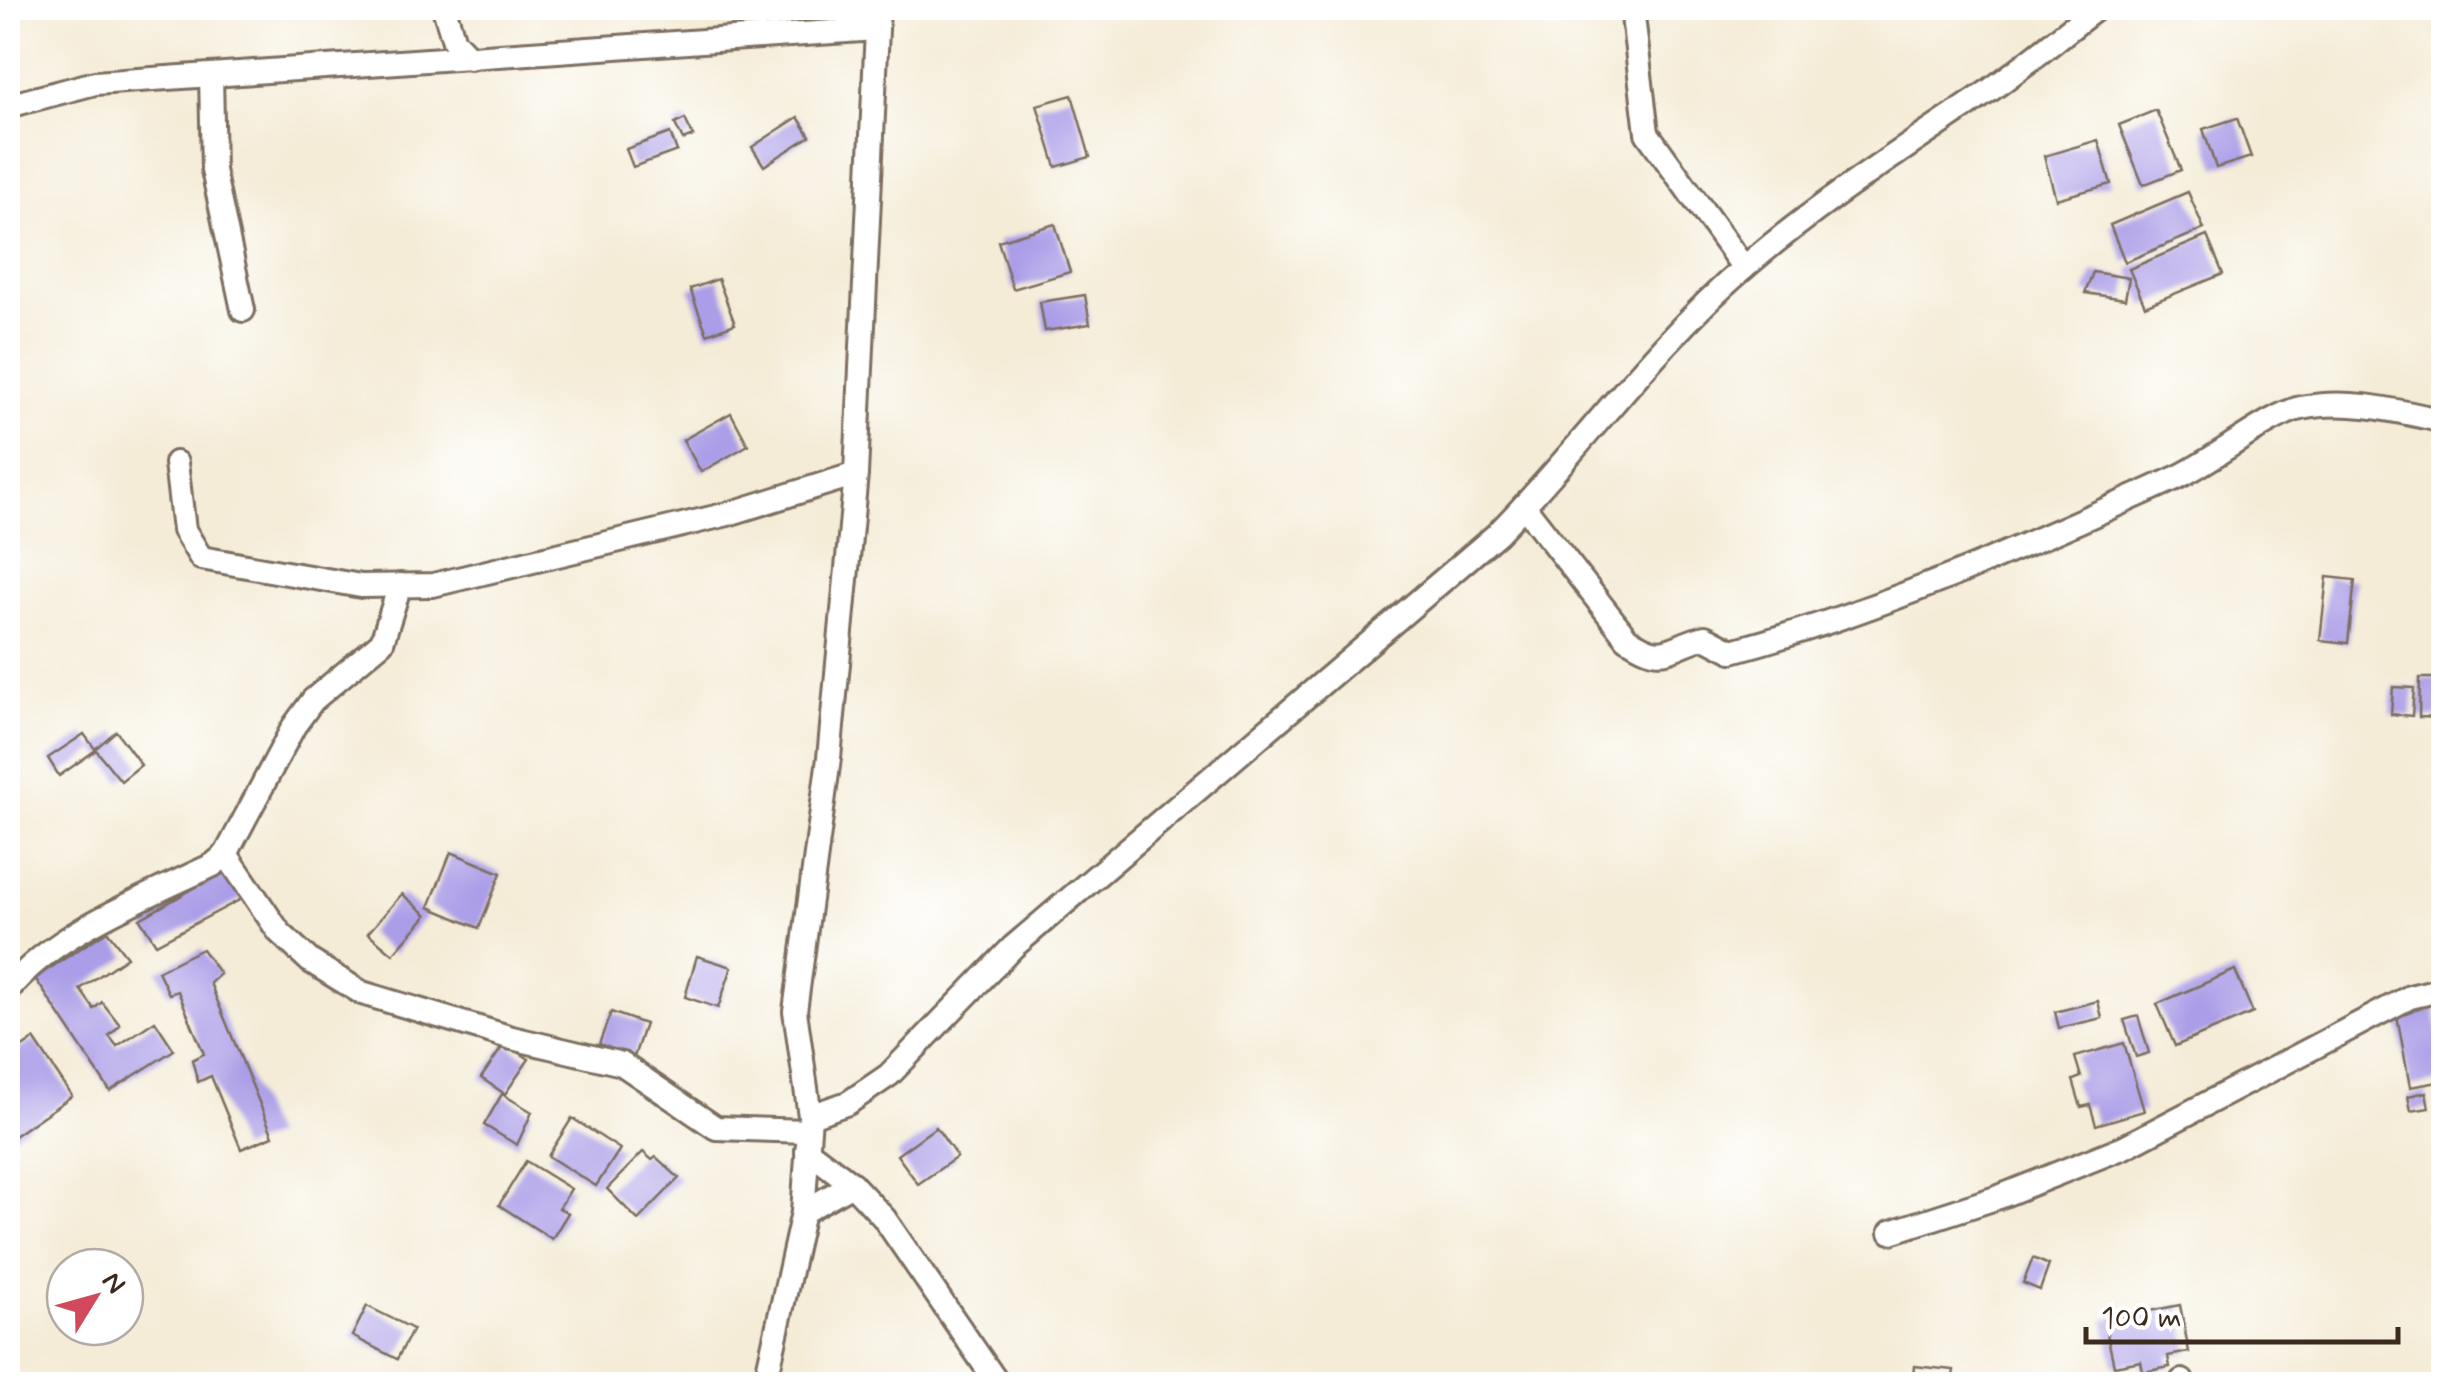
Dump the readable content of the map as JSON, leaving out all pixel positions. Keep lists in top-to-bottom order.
{
  "scale_bar": "100 m",
  "north": "top right"
}
